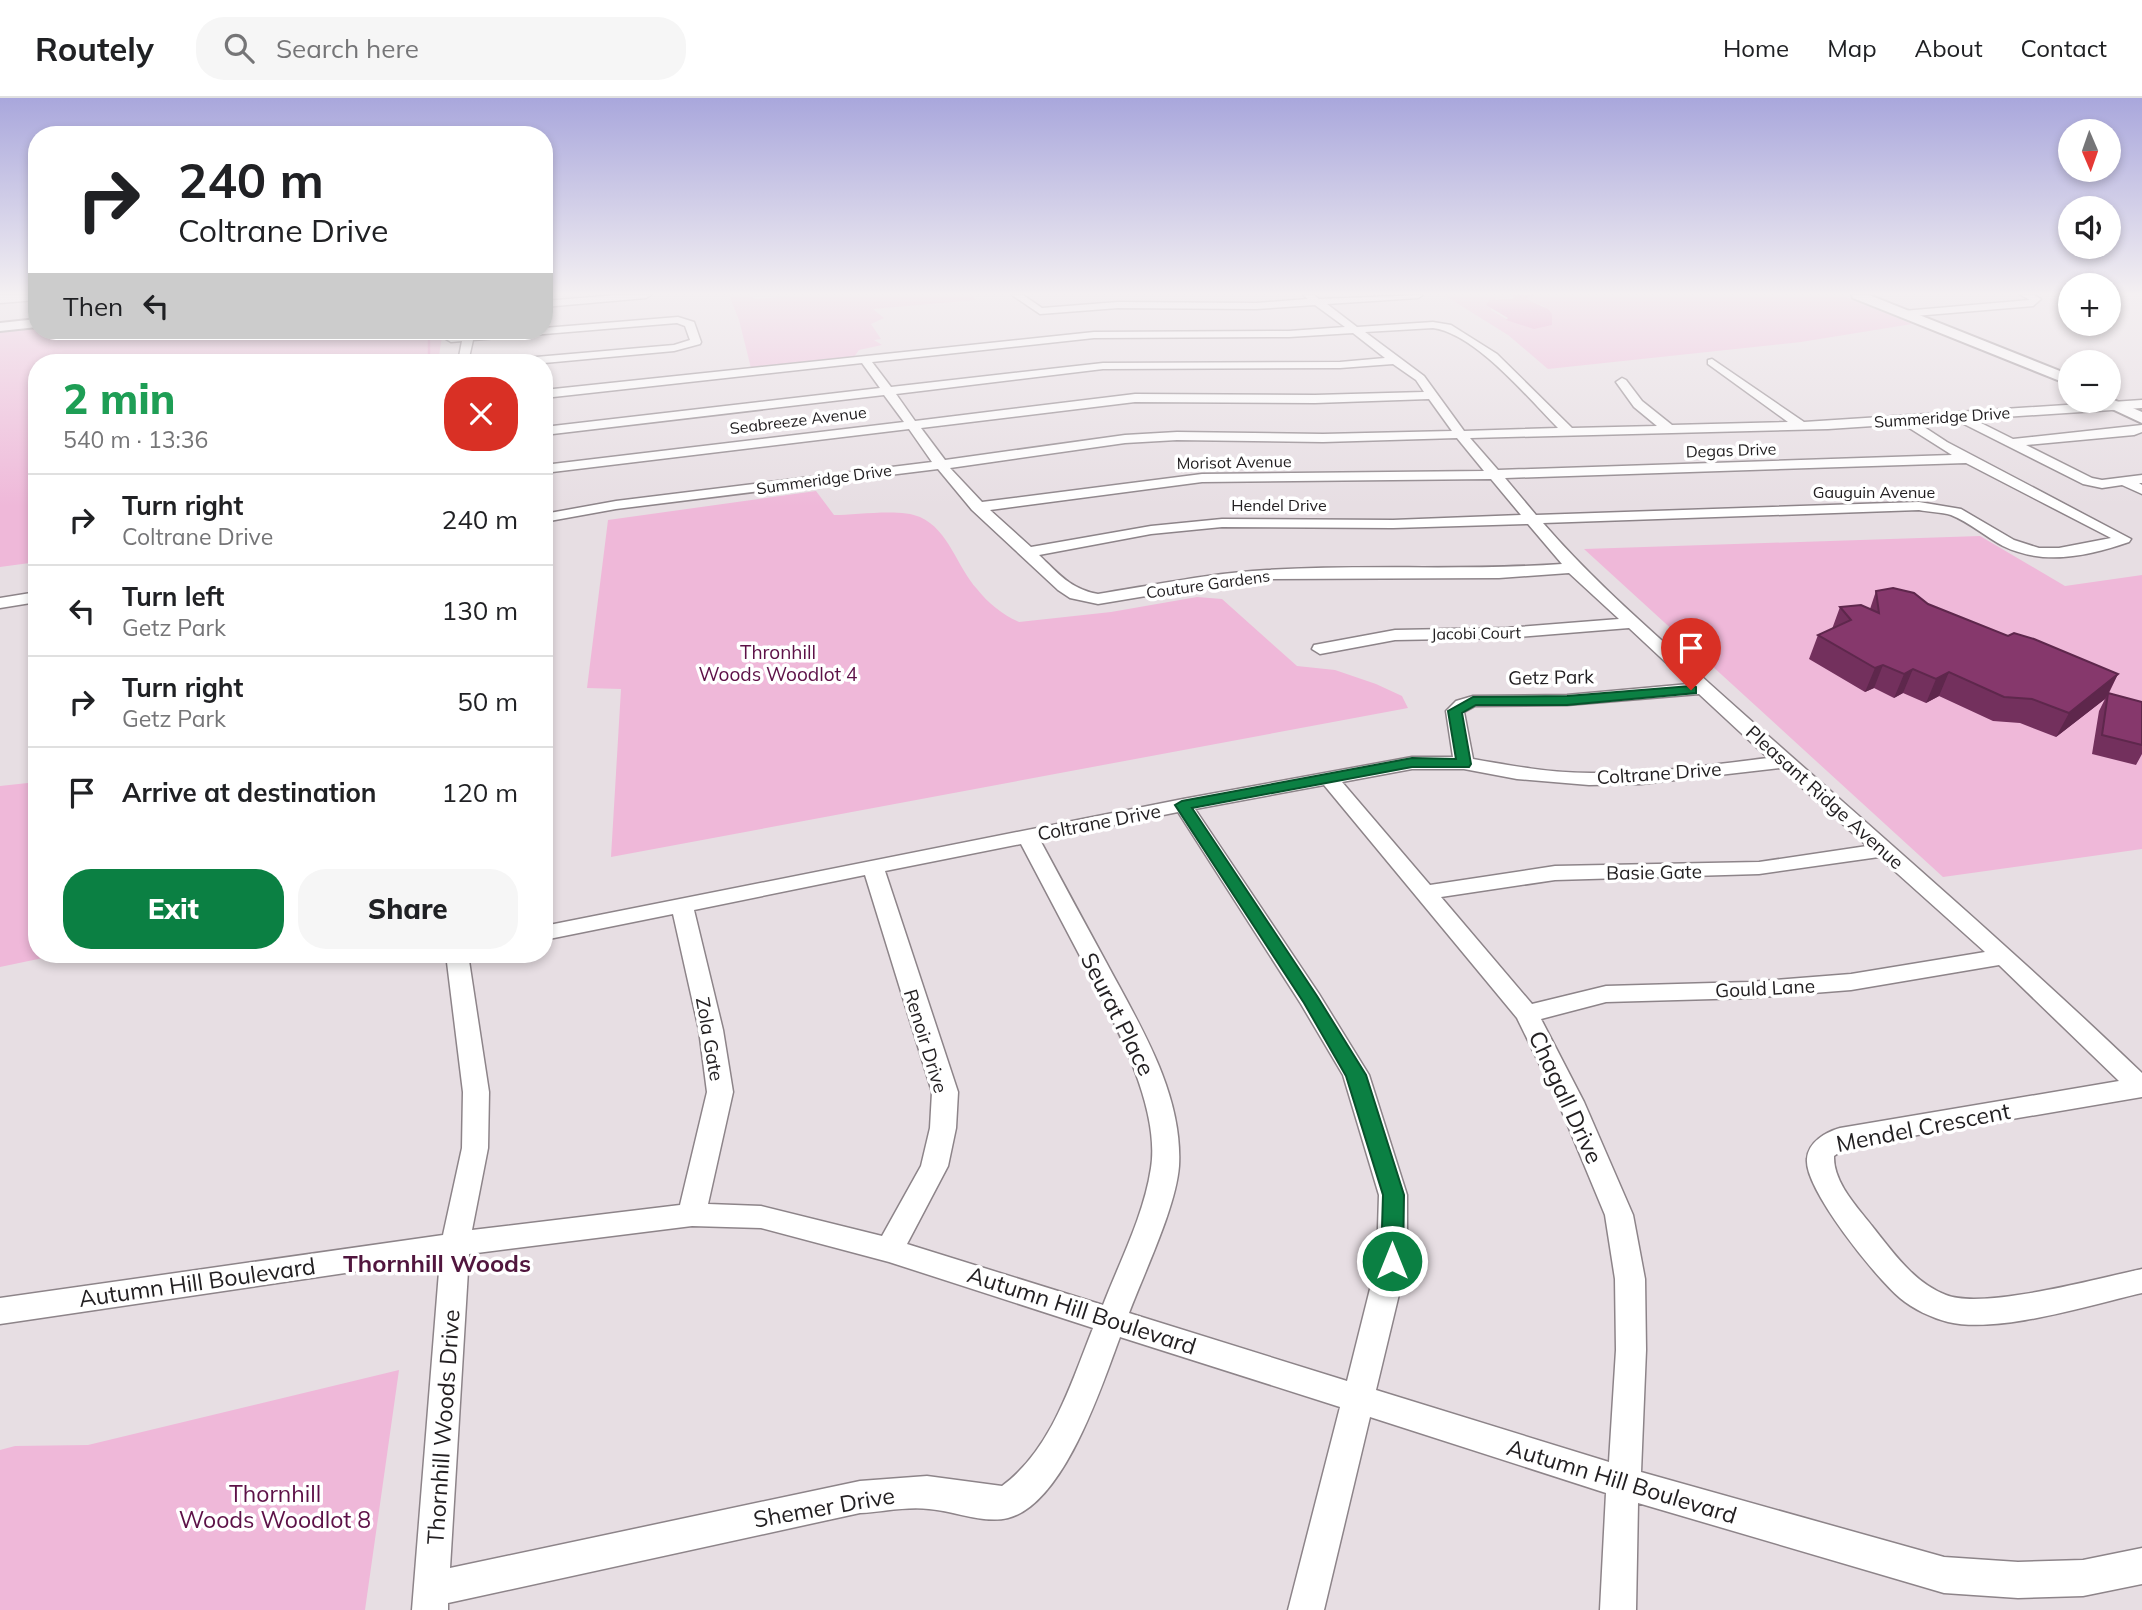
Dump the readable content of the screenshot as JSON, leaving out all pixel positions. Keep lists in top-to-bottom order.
{
  "streets": {
    "street": [
      "Summeridge Drive",
      "Seabreeze Avenue",
      "Degas Drive",
      "Morisot Avenue",
      "Gauguin Avenue",
      "Hendel Drive",
      "Couture Gardens",
      "Jacobi Court",
      "Getz Park",
      "Coltrane Drive",
      "Pleasant Ridge Avenue",
      "Basie Gate",
      "Gould Lane",
      "Seurat Place",
      "Zola Gate",
      "Renoir Drive",
      "Chagall Drive",
      "Mendel Crescent",
      "Autumn Hill Boulevard",
      "Thornhill Woods Drive",
      "Shemer Drive"
    ]
  },
  "crossings": [
    ["Summeridge Drive", "Gauguin Avenue"],
    ["Summeridge Drive", "Couture Gardens"],
    ["Summeridge Drive", "Pleasant Ridge Avenue"],
    ["Seabreeze Avenue", "Couture Gardens"],
    ["Seabreeze Avenue", "Pleasant Ridge Avenue"],
    ["Degas Drive", "Morisot Avenue"],
    ["Degas Drive", "Gauguin Avenue"],
    ["Degas Drive", "Pleasant Ridge Avenue"],
    ["Morisot Avenue", "Couture Gardens"],
    ["Morisot Avenue", "Pleasant Ridge Avenue"],
    ["Gauguin Avenue", "Hendel Drive"],
    ["Gauguin Avenue", "Pleasant Ridge Avenue"],
    ["Hendel Drive", "Couture Gardens"],
    ["Hendel Drive", "Pleasant Ridge Avenue"],
    ["Couture Gardens", "Pleasant Ridge Avenue"],
    ["Jacobi Court", "Pleasant Ridge Avenue"],
    ["Getz Park", "Coltrane Drive"],
    ["Getz Park", "Pleasant Ridge Avenue"],
    ["Coltrane Drive", "Pleasant Ridge Avenue"],
    ["Coltrane Drive", "Seurat Place"],
    ["Coltrane Drive", "Zola Gate"],
    ["Coltrane Drive", "Renoir Drive"],
    ["Coltrane Drive", "Chagall Drive"],
    ["Pleasant Ridge Avenue", "Basie Gate"],
    ["Pleasant Ridge Avenue", "Gould Lane"],
    ["Pleasant Ridge Avenue", "Mendel Crescent"],
    ["Basie Gate", "Chagall Drive"],
    ["Gould Lane", "Chagall Drive"],
    ["Seurat Place", "Autumn Hill Boulevard"],
    ["Seurat Place", "Shemer Drive"],
    ["Zola Gate", "Autumn Hill Boulevard"],
    ["Renoir Drive", "Autumn Hill Boulevard"],
    ["Chagall Drive", "Autumn Hill Boulevard"],
    ["Autumn Hill Boulevard", "Thornhill Woods Drive"],
    ["Autumn Hill Boulevard", "Shemer Drive"],
    ["Thornhill Woods Drive", "Shemer Drive"]
  ],
  "districts": ["Thornhill Woods"],
  "parks": ["Thronhill Woods Woodlot 4", "Thornhill Woods Woodlot 8"],
  "north": "bottom",
  "page": {
    "header": "Routely",
    "search": "Search here",
    "nav": [
      "Home",
      "Map",
      "About",
      "Contact"
    ],
    "map_buttons": ["+", "−"],
    "turn": ["240 m", "Coltrane Drive"],
    "then": "Then",
    "heading": ["2 min", "540 m · 13:36"],
    "list": [
      {
        "name": "Turn right",
        "note": "Coltrane Drive",
        "value": "240 m"
      },
      {
        "name": "Turn left",
        "note": "Getz Park",
        "value": "130 m"
      },
      {
        "name": "Turn right",
        "note": "Getz Park",
        "value": "50 m"
      },
      {
        "name": "Arrive at destination",
        "value": "120 m"
      }
    ],
    "buttons": ["Exit", "Share"]
  }
}
